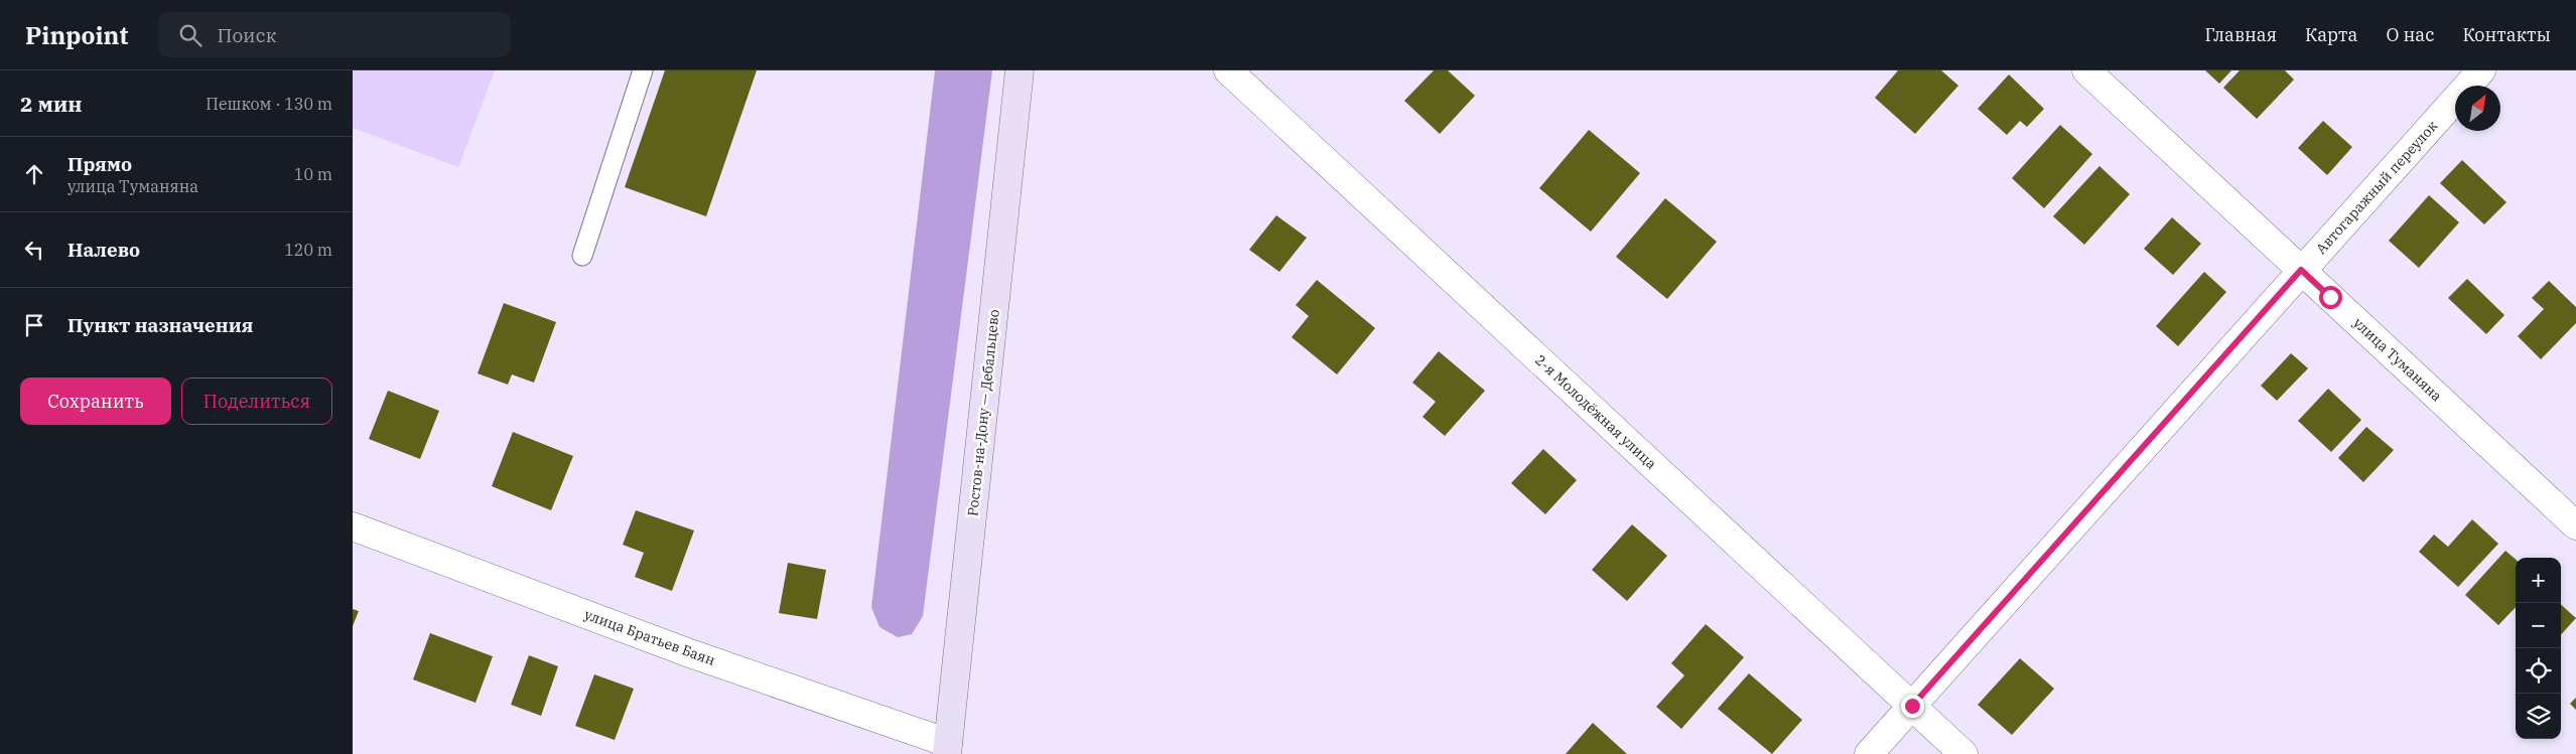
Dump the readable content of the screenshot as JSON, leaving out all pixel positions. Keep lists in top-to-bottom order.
{
  "streets": {
    "street": [
      "Автогаражный переулок",
      "улица Туманяна",
      "2-я Молодёжная улица",
      "Ростов-на-Дону — Дебальцево",
      "улица Братьев Баян"
    ]
  },
  "crossings": [
    ["Автогаражный переулок", "улица Туманяна"],
    ["Автогаражный переулок", "2-я Молодёжная улица"],
    ["Ростов-на-Дону — Дебальцево", "улица Братьев Баян"]
  ],
  "north": "top right",
  "page": {
    "header": "Pinpoint",
    "search": "Поиск",
    "nav": [
      "Главная",
      "Карта",
      "О нас",
      "Контакты"
    ],
    "heading": ["2 мин", "Пешком · 130 m"],
    "list": [
      ["Прямо", "улица Туманяна", "10 m"],
      ["Налево", "120 m"],
      "Пункт назначения"
    ],
    "buttons": ["Сохранить", "Поделиться"],
    "map_buttons": ["+", "−"]
  }
}
